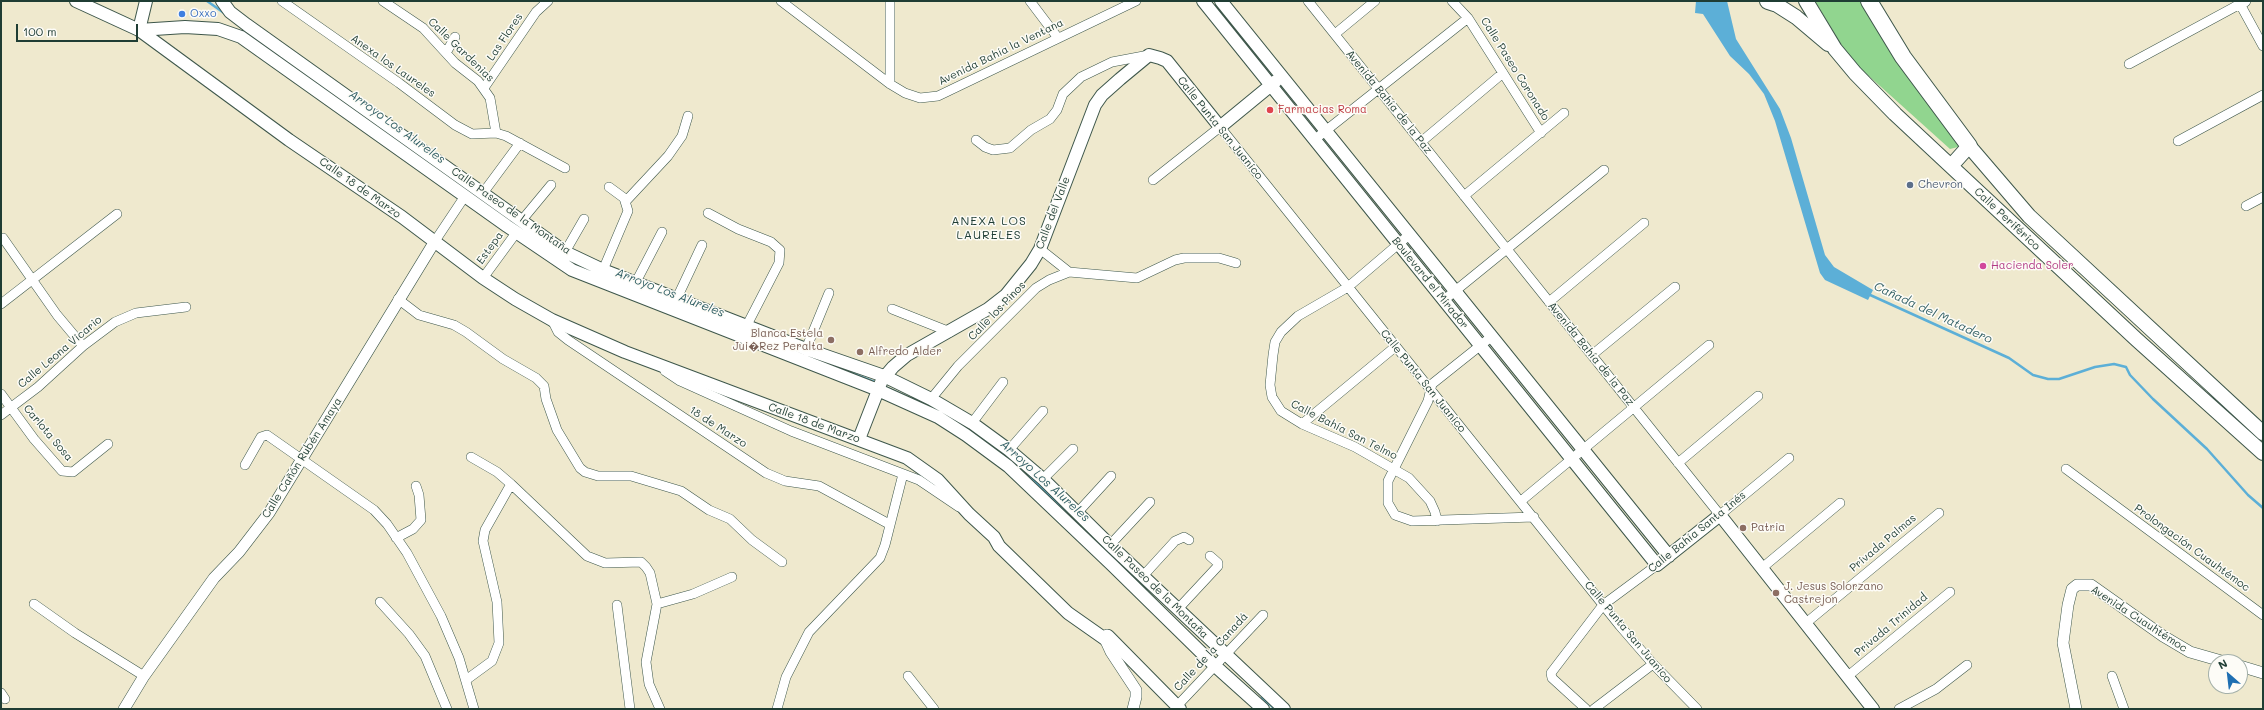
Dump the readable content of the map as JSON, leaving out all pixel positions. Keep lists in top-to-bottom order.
{
  "streets": {
    "highway": ["Calle Periférico"],
    "main road": [
      "Avenida Bahía de la Paz",
      "Calle Punta San Juanico",
      "Calle 18 de Marzo",
      "Calle Paseo de la Montaña",
      "Calle del Valle",
      "Boulevard el Mirador",
      "Calle Bahía Santa Inés"
    ],
    "street": [
      "Las Flores",
      "Calle Gardenias",
      "Avenida Bahía la Ventana",
      "Anexa los Laureles",
      "Calle Paseo Coronado",
      "Estepa",
      "Calle los Pinos",
      "Calle Leona Vicario",
      "18 de Marzo",
      "Calle Bahía San Telmo",
      "Carlota Sosa",
      "Calle Cañón Rubén Amaya",
      "Privada Palmas",
      "Prolongación Cuauhtémoc",
      "Avenida Cuauhtémoc",
      "Privada Trinidad",
      "Calle de la Canadá"
    ]
  },
  "crossings": [
    ["Las Flores", "Calle Gardenias"],
    ["Calle Gardenias", "Anexa los Laureles"],
    ["Avenida Bahía de la Paz", "Calle Bahía Santa Inés"],
    ["Avenida Bahía de la Paz", "Privada Palmas"],
    ["Avenida Bahía de la Paz", "Privada Trinidad"],
    ["Calle Punta San Juanico", "Calle del Valle"],
    ["Calle Punta San Juanico", "Calle Bahía San Telmo"],
    ["Calle Punta San Juanico", "Calle Bahía Santa Inés"],
    ["Calle 18 de Marzo", "Calle Paseo de la Montaña"],
    ["Calle 18 de Marzo", "Calle del Valle"],
    ["Calle 18 de Marzo", "Estepa"],
    ["Calle 18 de Marzo", "18 de Marzo"],
    ["Calle 18 de Marzo", "Calle Cañón Rubén Amaya"],
    ["Calle 18 de Marzo", "Calle de la Canadá"],
    ["Calle Paseo de la Montaña", "Calle del Valle"],
    ["Calle Paseo de la Montaña", "Estepa"],
    ["Calle Paseo de la Montaña", "Calle los Pinos"],
    ["Calle Paseo de la Montaña", "Calle Cañón Rubén Amaya"],
    ["Calle Paseo de la Montaña", "Calle de la Canadá"],
    ["Boulevard el Mirador", "Calle Bahía San Telmo"],
    ["Boulevard el Mirador", "Calle Bahía Santa Inés"],
    ["Calle Leona Vicario", "Carlota Sosa"]
  ],
  "districts": ["ANEXA LOS LAURELES"],
  "water": ["Arroyo Los Alureles", "Cañada del Matadero"],
  "places": [
    "Oxxo",
    "Farmacias Roma",
    "Chevron",
    "Hacienda Soler",
    "Blanca Estela Jui�Rez Peralta",
    "Alfredo Alder",
    "Patria",
    "J. Jesus Solorzano Castrejon"
  ],
  "scale_bar": "100 m",
  "north": "top left"
}
